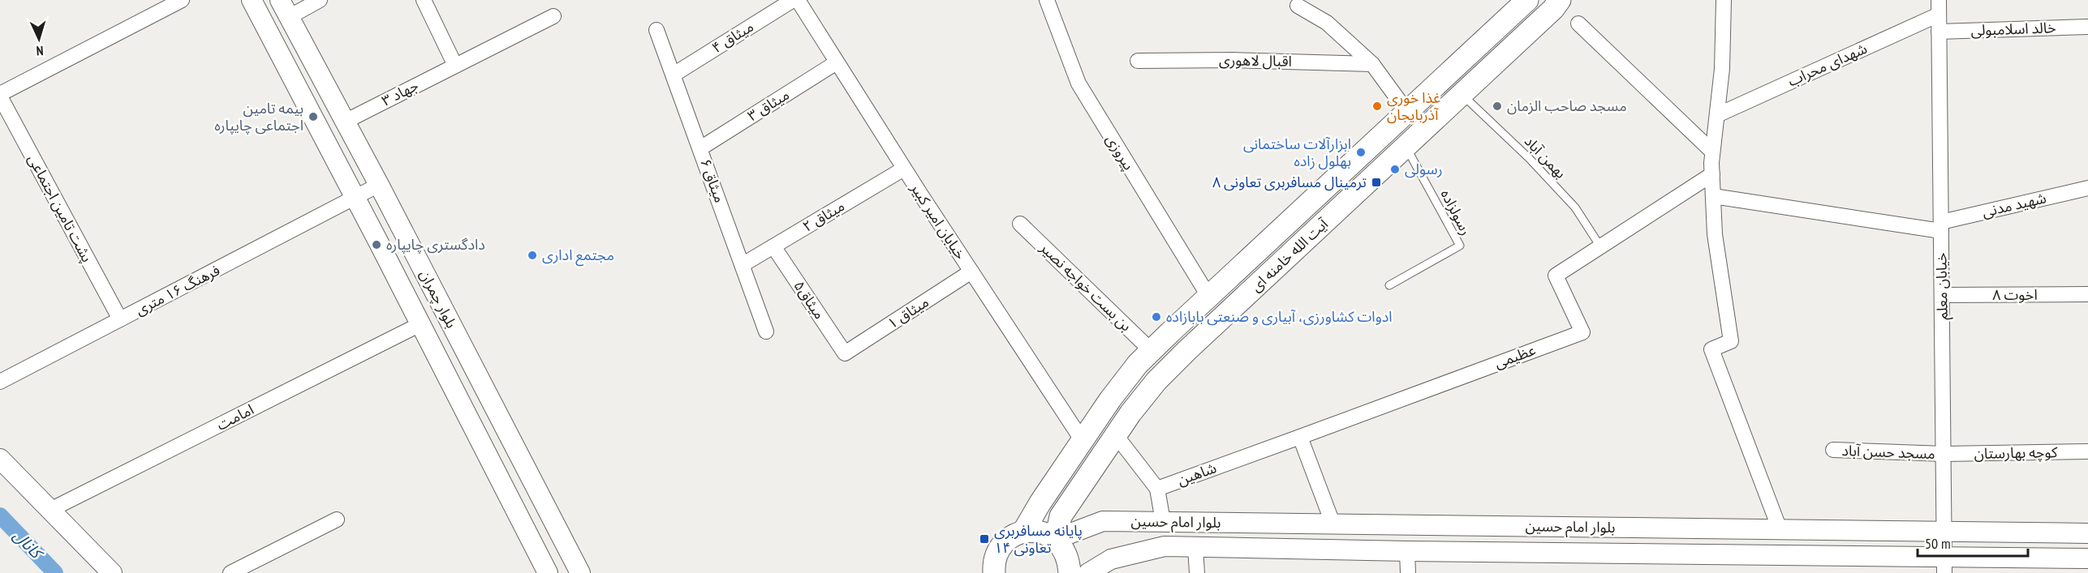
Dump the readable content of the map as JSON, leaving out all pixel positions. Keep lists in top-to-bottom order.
{
  "streets": {
    "main road": ["آیت الله خامنه ای"],
    "street": [
      "خالد اسلامبولی",
      "میثاق ۴",
      "اقبال لاهوری",
      "شهدای محراب",
      "جهاد ۳",
      "میثاق ۳",
      "پیروزی",
      "میثاق ۶",
      "شهید مدنی",
      "پشت تامین اجتماعی",
      "میثاق ۲",
      "خیابان امیر کبیر",
      "خیابان معلم",
      "بن بست خواجه نصیر",
      "فرهنگ ۱۶ متری",
      "اخوت ۸",
      "بلوار چمران",
      "میثاق۵",
      "میثاق ۱",
      "عظیمی",
      "امامت",
      "مسجد حسن آباد",
      "کوچه بهارستان",
      "شاهین",
      "بلوار امام حسین"
    ],
    "lane": ["بهمن آباد", "رسولزاده"]
  },
  "crossings": [
    ["خالد اسلامبولی", "خیابان معلم"],
    ["میثاق ۴", "میثاق ۶"],
    ["شهدای محراب", "خیابان معلم"],
    ["جهاد ۳", "بلوار چمران"],
    ["میثاق ۳", "میثاق ۶"],
    ["میثاق ۳", "خیابان امیر کبیر"],
    ["پیروزی", "آیت الله خامنه ای"],
    ["بهمن آباد", "آیت الله خامنه ای"],
    ["بهمن آباد", "عظیمی"],
    ["میثاق ۶", "میثاق ۲"],
    ["شهید مدنی", "خیابان معلم"],
    ["پشت تامین اجتماعی", "فرهنگ ۱۶ متری"],
    ["رسولزاده", "آیت الله خامنه ای"],
    ["میثاق ۲", "خیابان امیر کبیر"],
    ["میثاق ۲", "میثاق۵"],
    ["خیابان امیر کبیر", "آیت الله خامنه ای"],
    ["خیابان امیر کبیر", "میثاق ۱"],
    ["آیت الله خامنه ای", "بن بست خواجه نصیر"],
    ["آیت الله خامنه ای", "بلوار امام حسین"],
    ["خیابان معلم", "اخوت ۸"],
    ["خیابان معلم", "مسجد حسن آباد"],
    ["خیابان معلم", "کوچه بهارستان"],
    ["خیابان معلم", "بلوار امام حسین"],
    ["فرهنگ ۱۶ متری", "بلوار چمران"],
    ["بلوار چمران", "امامت"],
    ["میثاق۵", "میثاق ۱"],
    ["عظیمی", "شاهین"],
    ["مسجد حسن آباد", "کوچه بهارستان"]
  ],
  "water": ["کانال"],
  "places": {
    "other": [
      "غذا خوری آذربایجان",
      "مسجد صاحب الزمان",
      "بیمه تامین اجتماعی چایپاره",
      "ابزارآلات ساختمانی بهلول زاده",
      "رسولی",
      "دادگستری چایپاره",
      "مجتمع اداری",
      "ادوات کشاورزی، آبیاری و صنعتی بابازاده"
    ],
    "transit": ["ترمینال مسافربری تعاونی ۸", "پایانه مسافربری تعاونی ۱۴"]
  },
  "scale_bar": "50 m",
  "north": "bottom"
}
